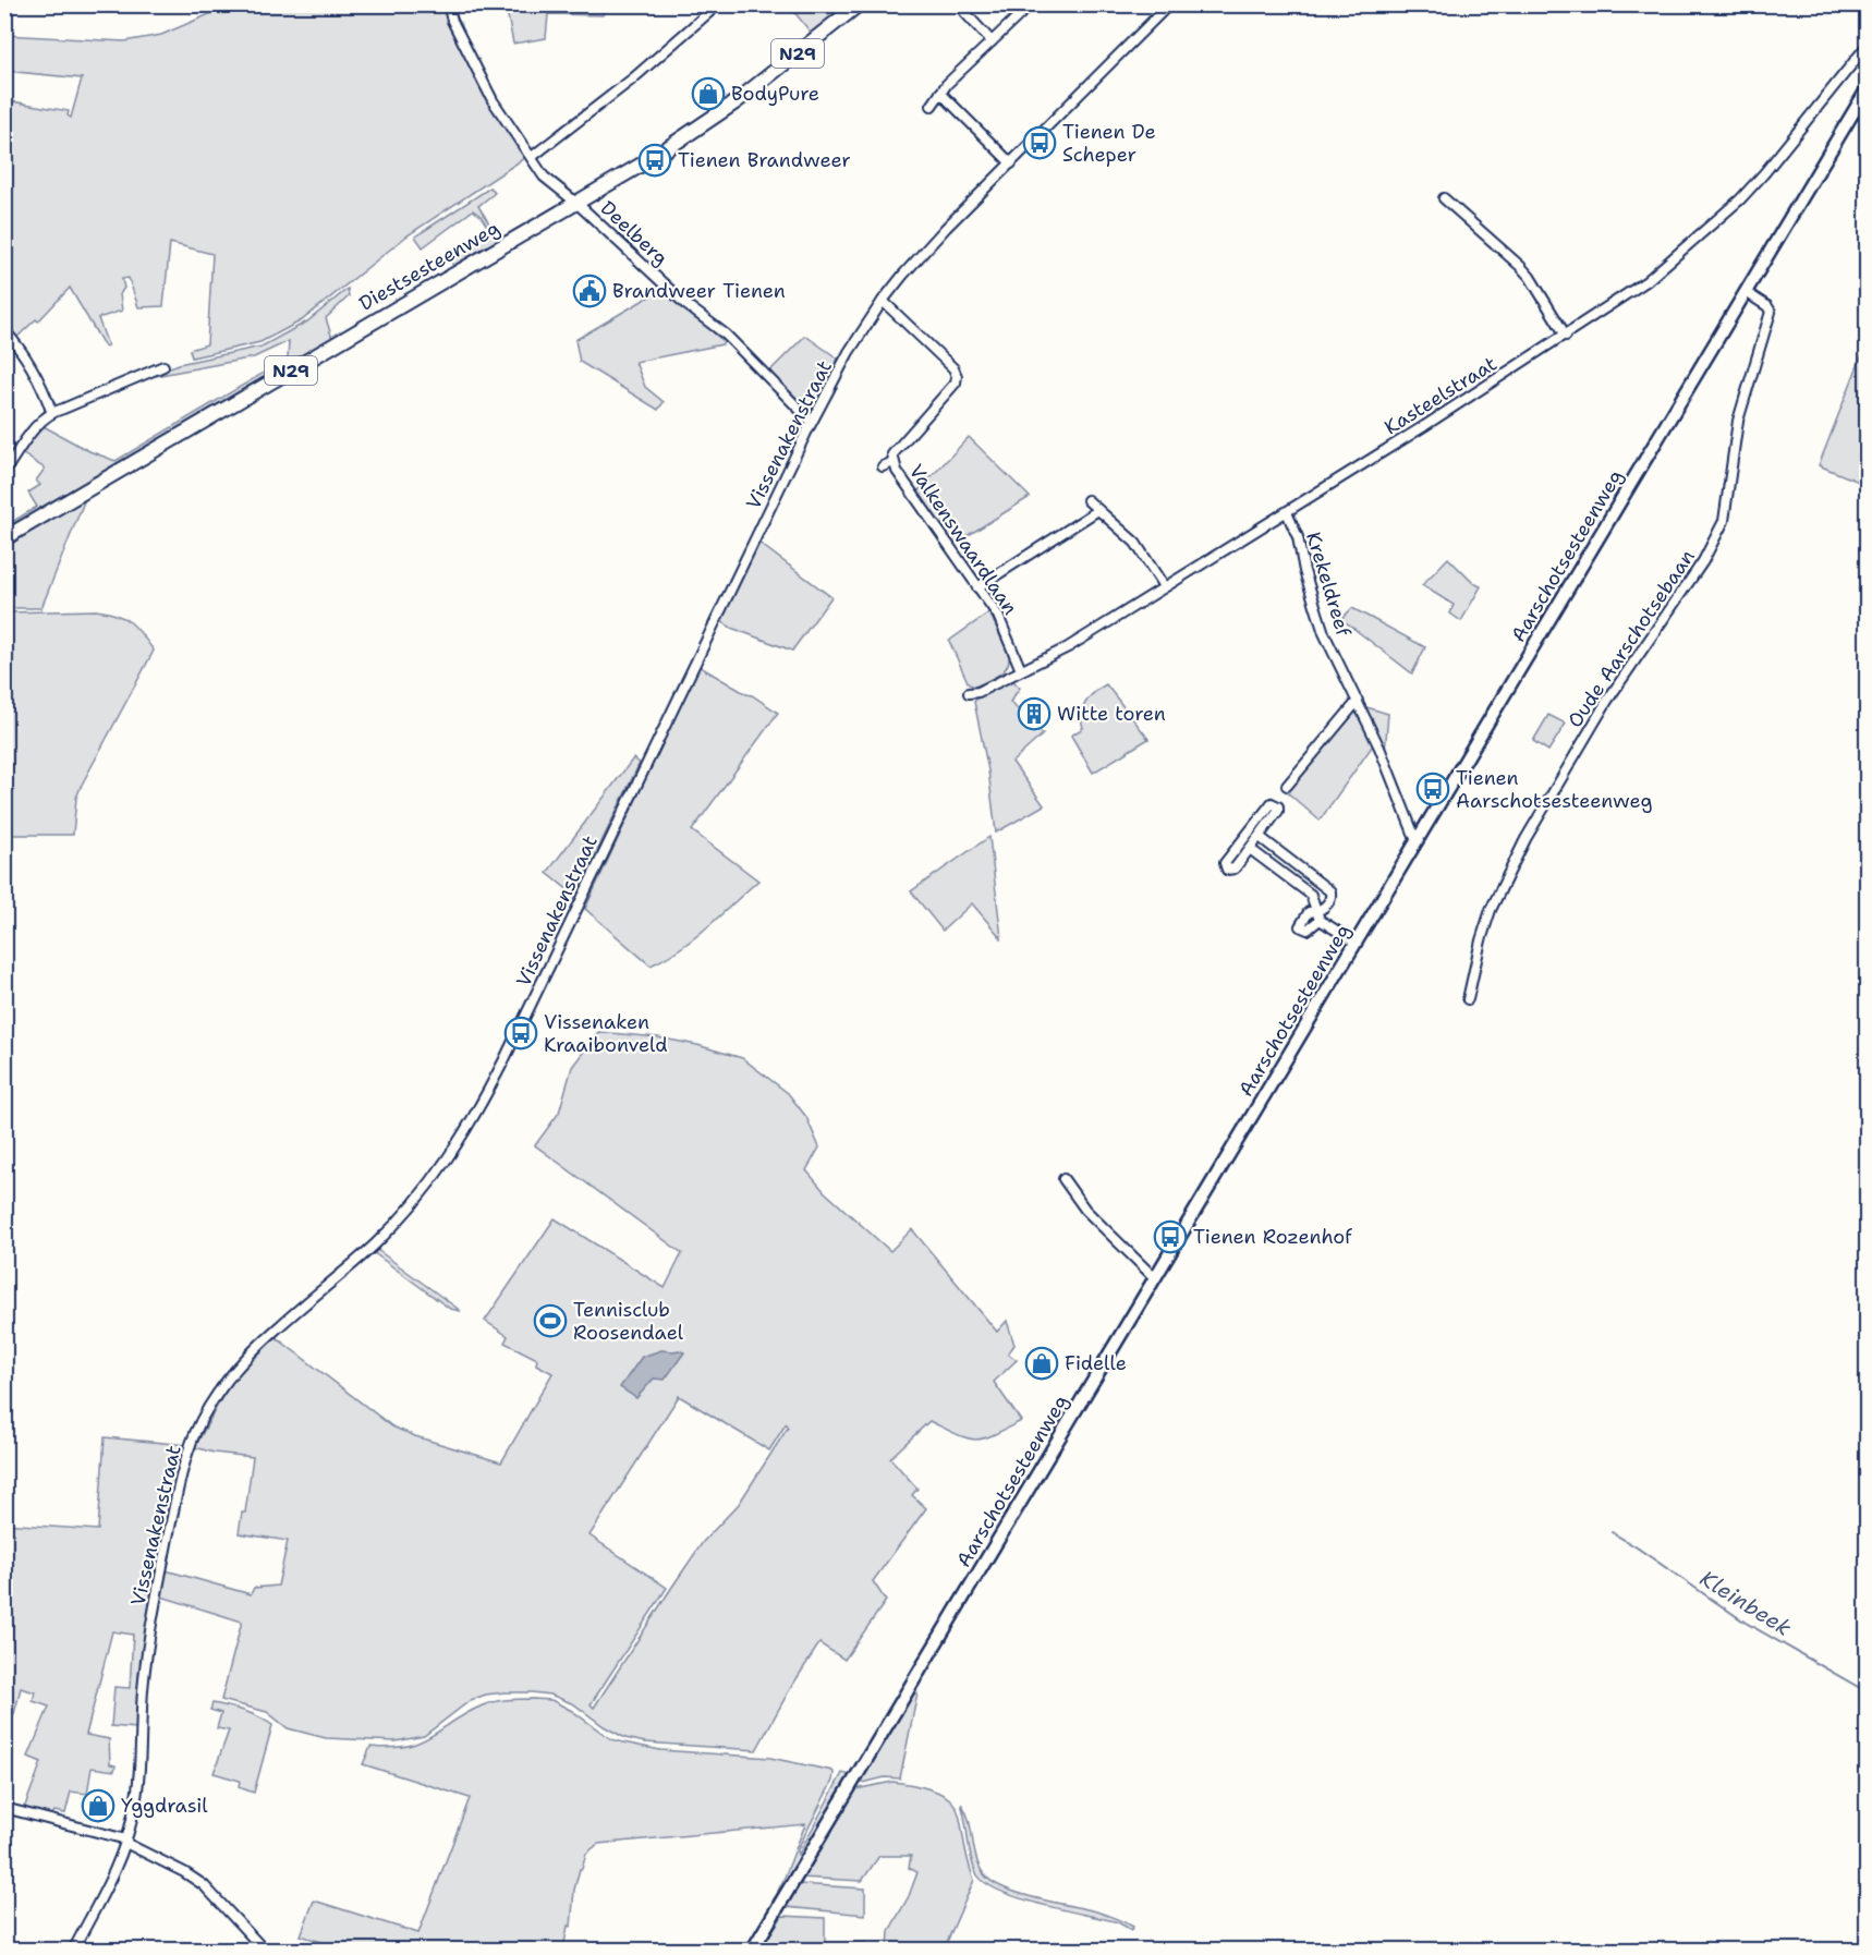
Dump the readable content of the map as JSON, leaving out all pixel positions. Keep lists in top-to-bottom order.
{
  "streets": {
    "main road": ["N29", "Diestsesteenweg", "Aarschotsesteenweg"],
    "street": [
      "Deelberg",
      "Kasteelstraat",
      "Vissenakenstraat",
      "Valkenswaardlaan",
      "Krekeldreef",
      "Oude Aarschotsebaan"
    ]
  },
  "crossings": [
    ["Deelberg", "Diestsesteenweg"],
    ["Deelberg", "Vissenakenstraat"],
    ["Kasteelstraat", "Valkenswaardlaan"],
    ["Kasteelstraat", "Krekeldreef"],
    ["Vissenakenstraat", "Valkenswaardlaan"],
    ["Aarschotsesteenweg", "Krekeldreef"],
    ["Aarschotsesteenweg", "Oude Aarschotsebaan"]
  ],
  "water": ["Kleinbeek"],
  "places": {
    "shop": ["BodyPure", "Fidelle", "Yggdrasil"],
    "bus stop": [
      "Tienen De Scheper",
      "Tienen Brandweer",
      "Tienen Aarschotsesteenweg",
      "Vissenaken Kraaibonveld",
      "Tienen Rozenhof"
    ],
    "public building": ["Brandweer Tienen"],
    "building": ["Witte toren"],
    "sports": ["Tennisclub Roosendael"]
  }
}
